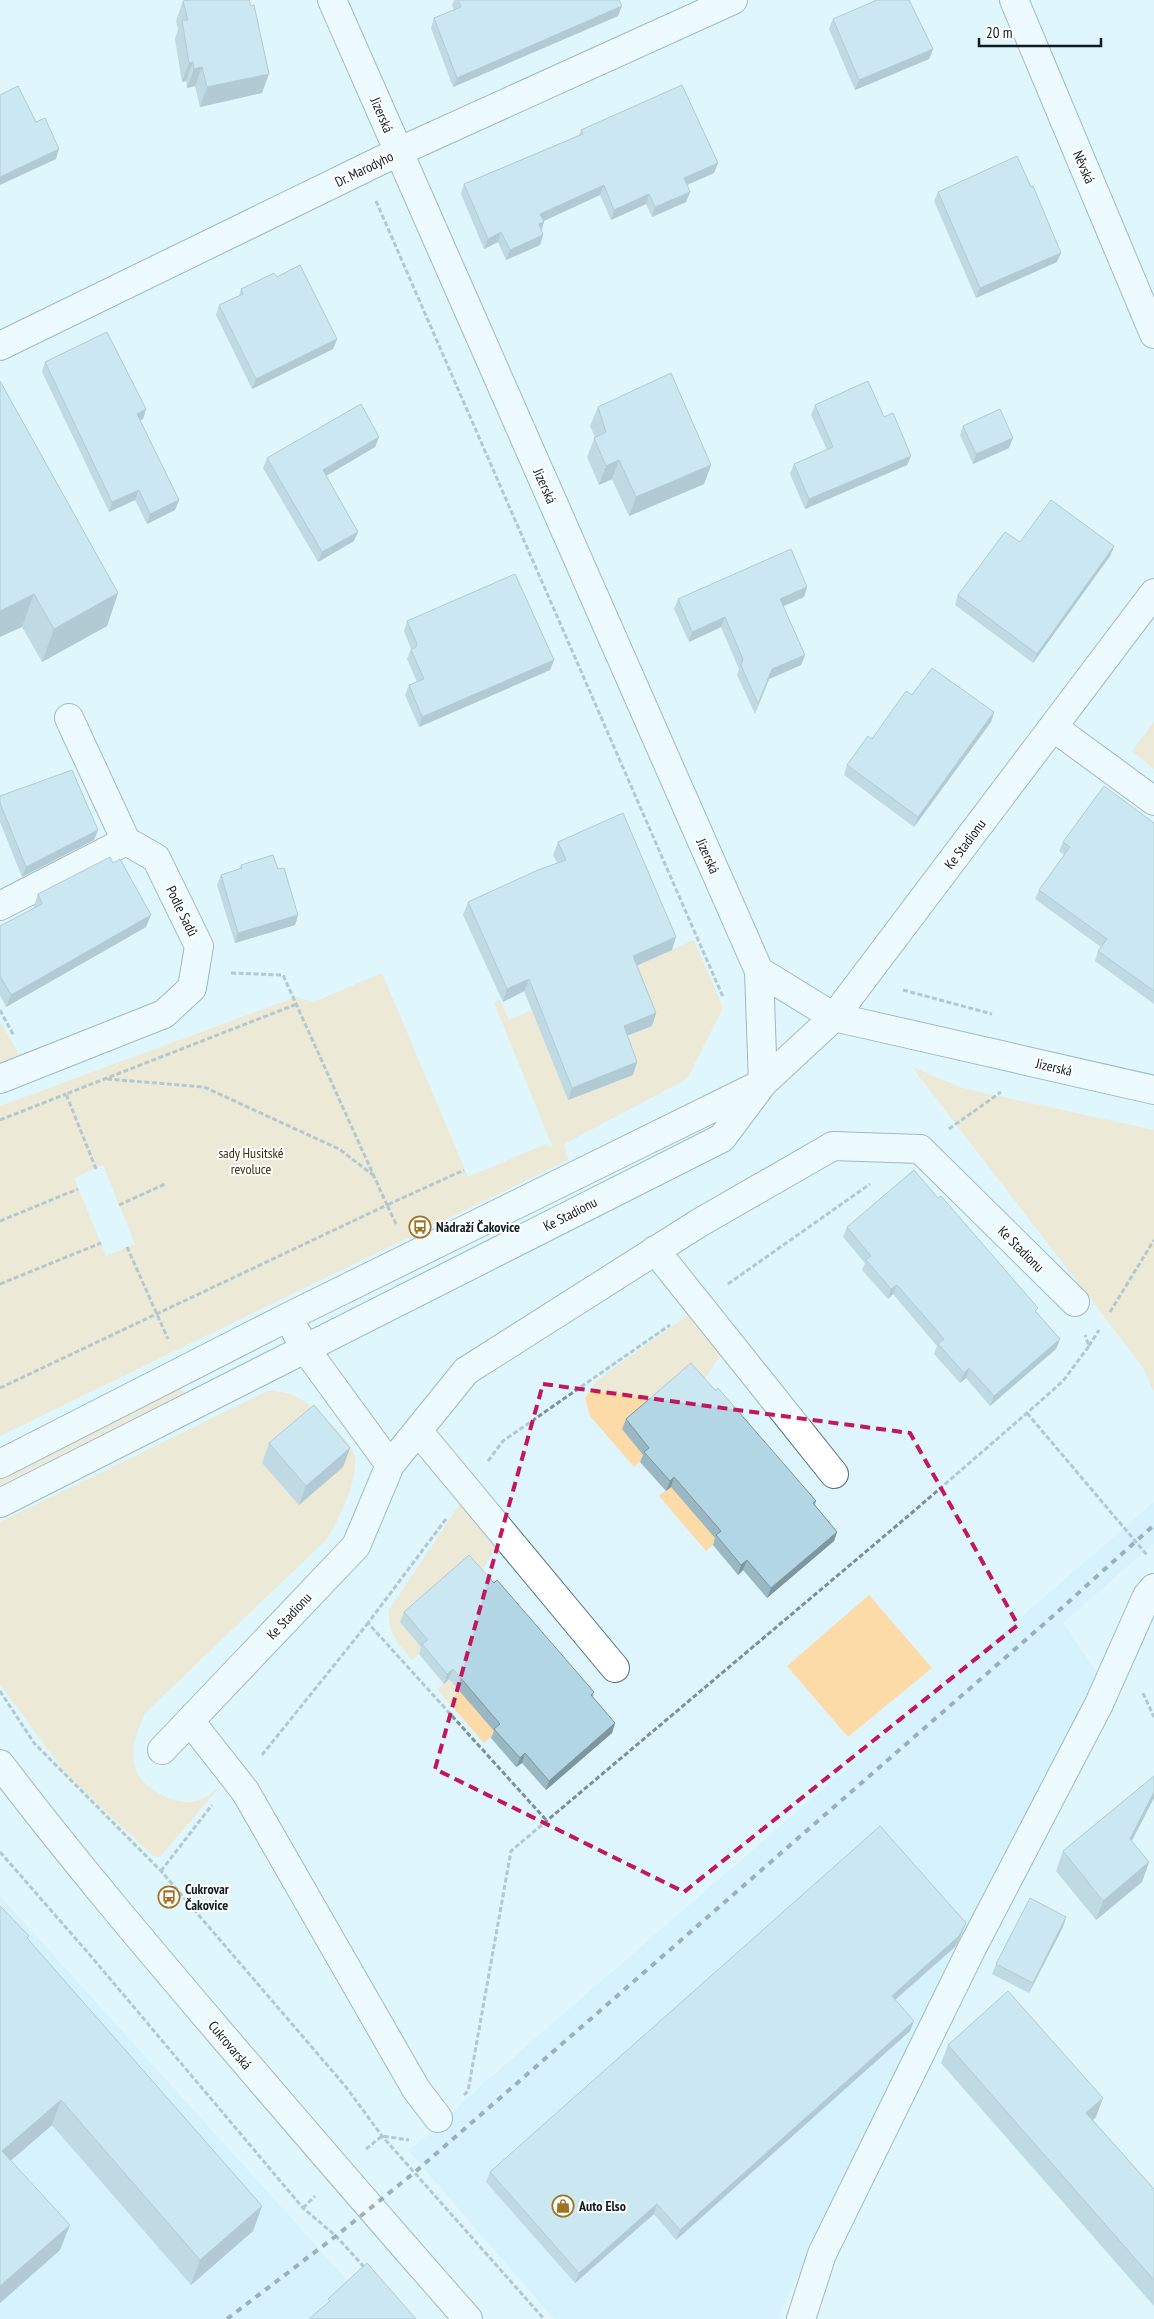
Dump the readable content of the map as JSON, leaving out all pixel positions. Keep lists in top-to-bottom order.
{
  "streets": {
    "street": [
      "Jizerská",
      "Něvská",
      "Dr. Marodyho",
      "Ke Stadionu",
      "Podle Sadů",
      "Cukrovarská"
    ]
  },
  "crossings": [
    ["Jizerská", "Dr. Marodyho"],
    ["Jizerská", "Ke Stadionu"]
  ],
  "parks": ["sady Husitské revoluce"],
  "places": {
    "bus stop": ["Nádraží Čakovice", "Cukrovar Čakovice"],
    "shop": ["Auto Elso"]
  },
  "scale_bar": "20 m"
}
